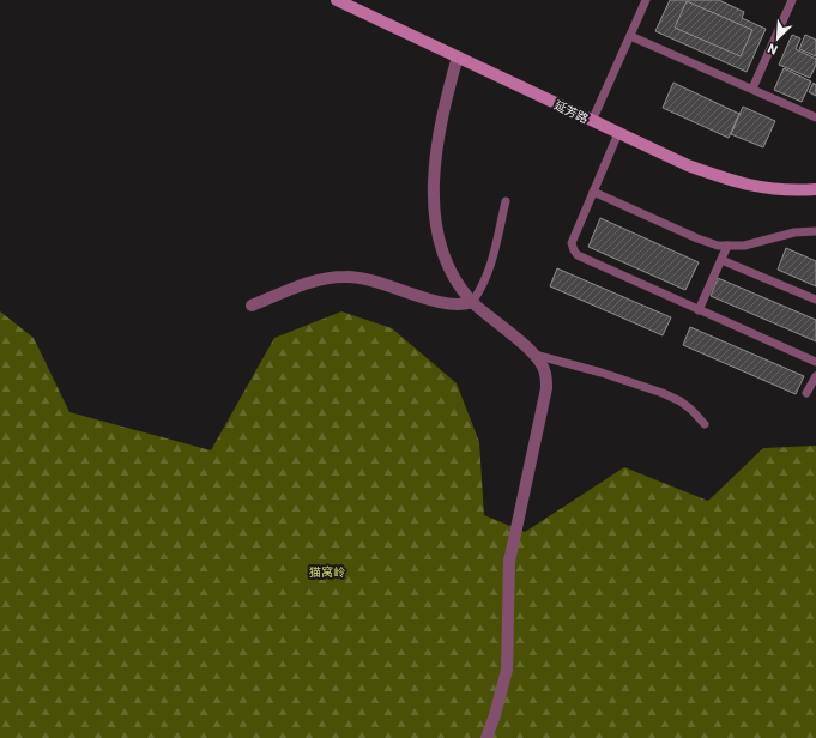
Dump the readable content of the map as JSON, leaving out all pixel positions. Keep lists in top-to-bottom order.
{
  "streets": {
    "main road": ["延芳路"]
  },
  "parks": ["猫窝岭"],
  "north": "bottom left"
}
